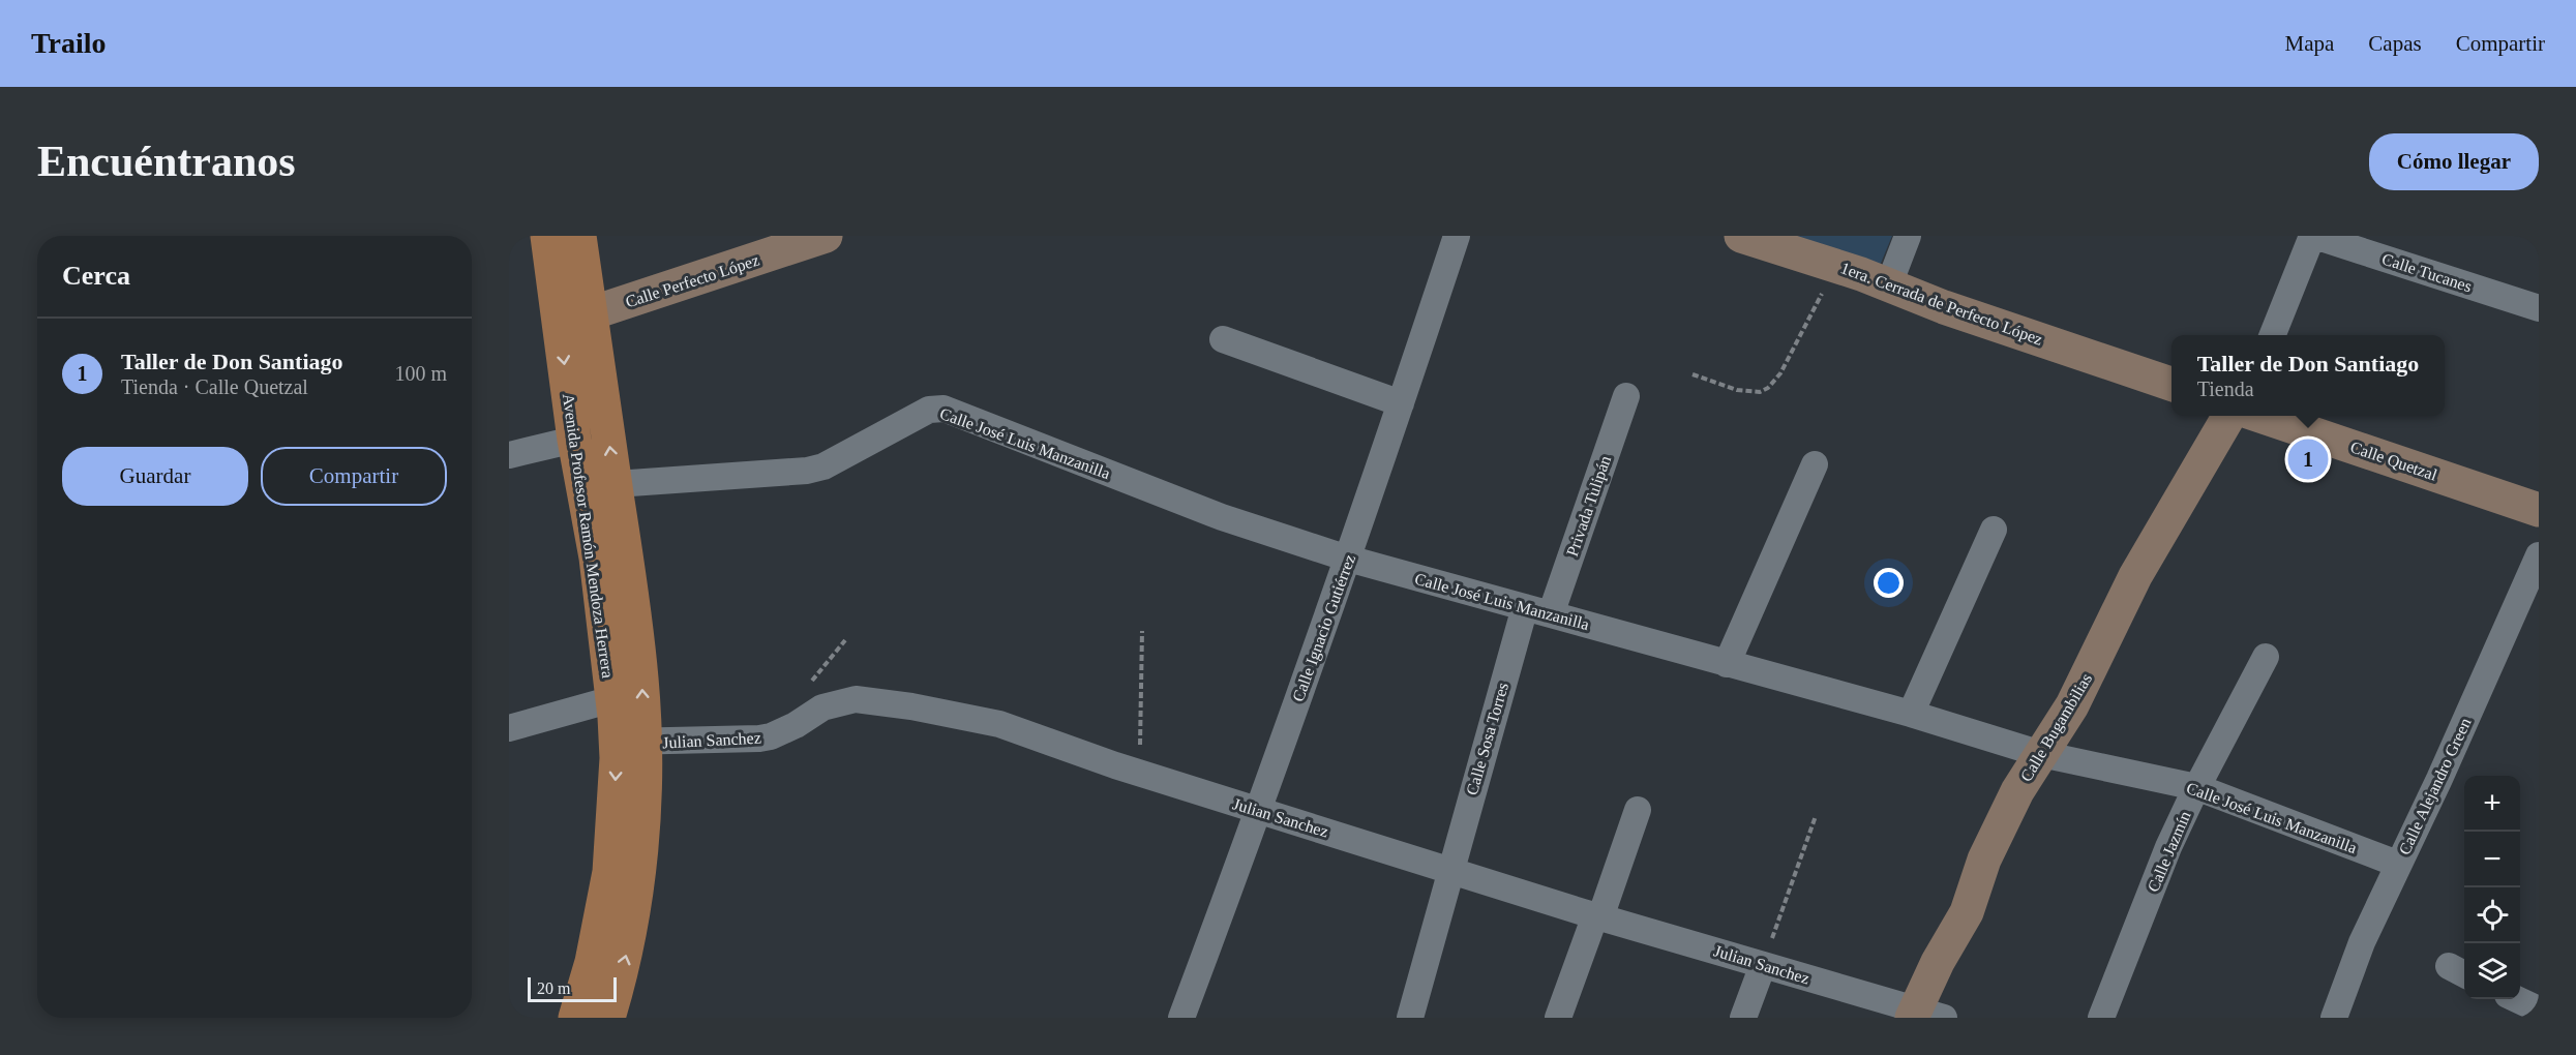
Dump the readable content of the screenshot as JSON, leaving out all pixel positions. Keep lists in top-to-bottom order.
{
  "streets": {
    "main road": ["Avenida Profesor Ramón Mendoza Herrera"],
    "street": [
      "Calle Tucanes",
      "Calle Perfecto López",
      "1era. Cerrada de Perfecto López",
      "Calle José Luis Manzanilla",
      "Calle Quetzal",
      "Privada Tulipán",
      "Calle Ignacio Gutiérrez",
      "Calle Bugambilias",
      "Calle Sosa Torres",
      "Julian Sanchez",
      "Calle Alejandro Green",
      "Calle Jazmín"
    ]
  },
  "crossings": [
    ["Calle Perfecto López", "Avenida Profesor Ramón Mendoza Herrera"],
    ["Calle José Luis Manzanilla", "Privada Tulipán"],
    ["Calle José Luis Manzanilla", "Avenida Profesor Ramón Mendoza Herrera"],
    ["Calle José Luis Manzanilla", "Calle Ignacio Gutiérrez"],
    ["Calle José Luis Manzanilla", "Calle Bugambilias"],
    ["Calle José Luis Manzanilla", "Calle Sosa Torres"],
    ["Calle José Luis Manzanilla", "Calle Alejandro Green"],
    ["Calle José Luis Manzanilla", "Calle Jazmín"],
    ["Avenida Profesor Ramón Mendoza Herrera", "Julian Sanchez"],
    ["Calle Ignacio Gutiérrez", "Julian Sanchez"],
    ["Calle Bugambilias", "Julian Sanchez"],
    ["Calle Sosa Torres", "Julian Sanchez"]
  ],
  "scale_bar": "20 m",
  "page": {
    "header": "Trailo",
    "nav": ["Mapa", "Capas", "Compartir"],
    "buttons": [
      "Cómo llegar",
      ["Guardar", "Compartir"]
    ],
    "title": "Encuéntranos",
    "heading": "Cerca",
    "list": [
      {
        "mark": "1",
        "name": "Taller de Don Santiago",
        "note": "Tienda · Calle Quetzal",
        "value": "100 m"
      }
    ],
    "popup": ["Taller de Don Santiago", "Tienda"],
    "pins": "1",
    "map_buttons": ["+", "−"],
    "scale": "20 m"
  }
}
